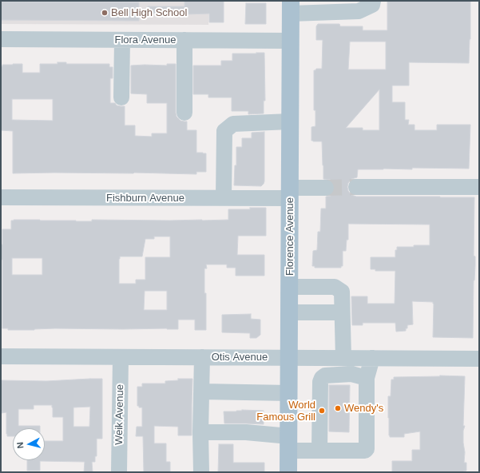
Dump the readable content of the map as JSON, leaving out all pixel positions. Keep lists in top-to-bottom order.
{
  "streets": {
    "main road": ["Florence Avenue"],
    "street": [
      "Flora Avenue",
      "Fishburn Avenue",
      "Otis Avenue",
      "Weik Avenue"
    ]
  },
  "crossings": [
    ["Flora Avenue", "Florence Avenue"],
    ["Fishburn Avenue", "Florence Avenue"],
    ["Florence Avenue", "Otis Avenue"],
    ["Otis Avenue", "Weik Avenue"]
  ],
  "places": ["Bell High School", "Wendy's", "World Famous Grill"],
  "north": "left"
}
